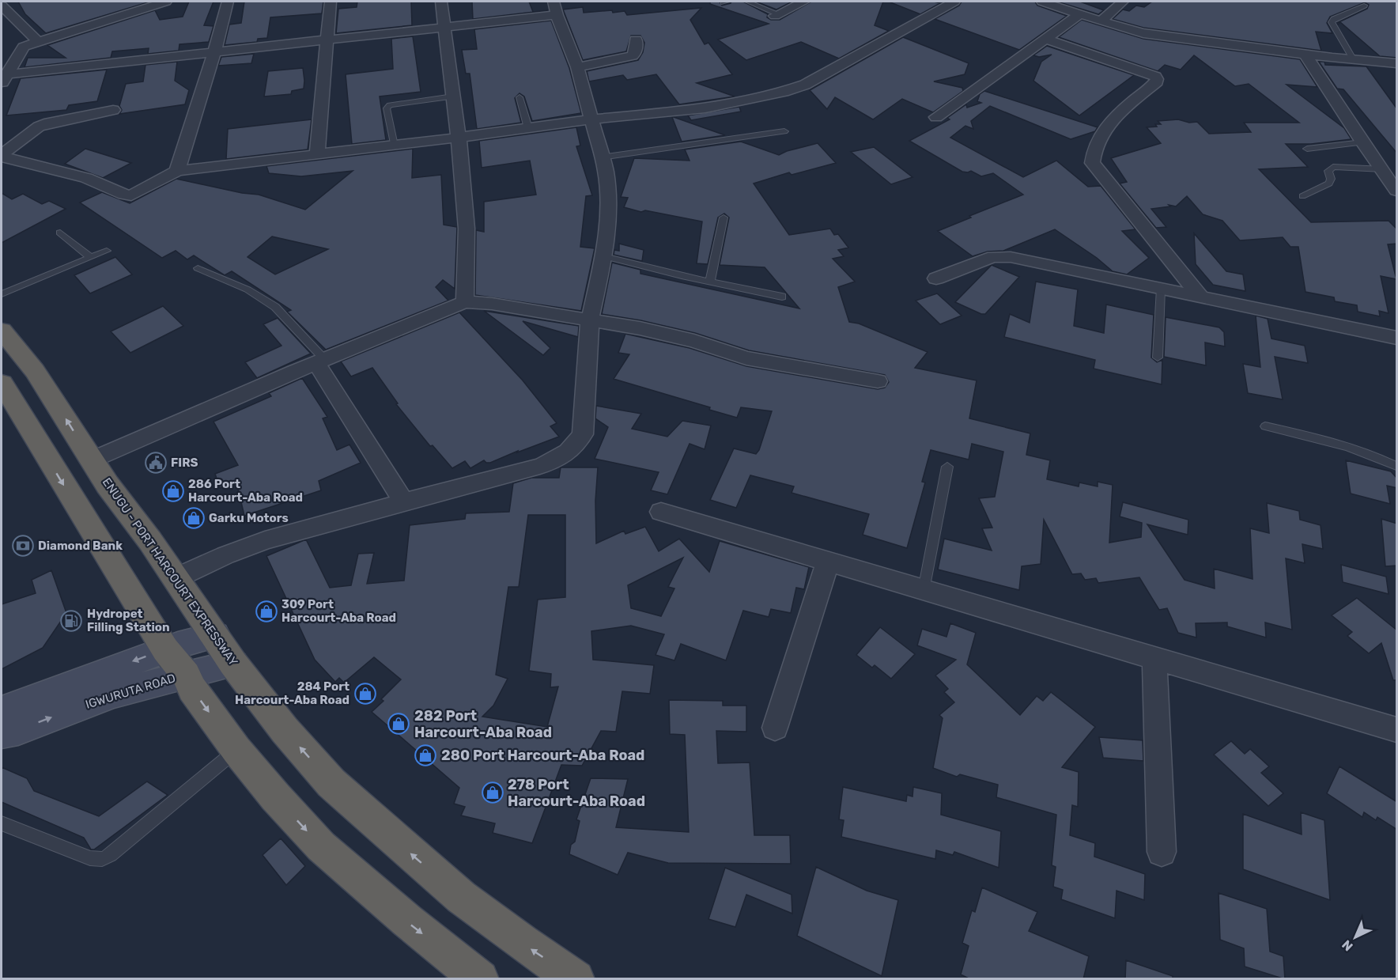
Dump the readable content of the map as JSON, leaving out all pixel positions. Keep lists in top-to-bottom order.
{
  "streets": {
    "highway": ["ENUGU - PORT HARCOURT EXPRESSWAY"],
    "main road": ["IGWURUTA ROAD"]
  },
  "crossings": [
    ["ENUGU - PORT HARCOURT EXPRESSWAY", "IGWURUTA ROAD"]
  ],
  "places": {
    "public building": ["FIRS"],
    "shop": [
      "286 Port Harcourt-Aba Road",
      "Garku Motors",
      "309 Port Harcourt-Aba Road",
      "284 Port Harcourt-Aba Road",
      "282 Port Harcourt-Aba Road",
      "280 Port Harcourt-Aba Road",
      "278 Port Harcourt-Aba Road"
    ],
    "bank": ["Diamond Bank"],
    "fuel station": ["Hydropet Filling Station"]
  },
  "north": "bottom left"
}
